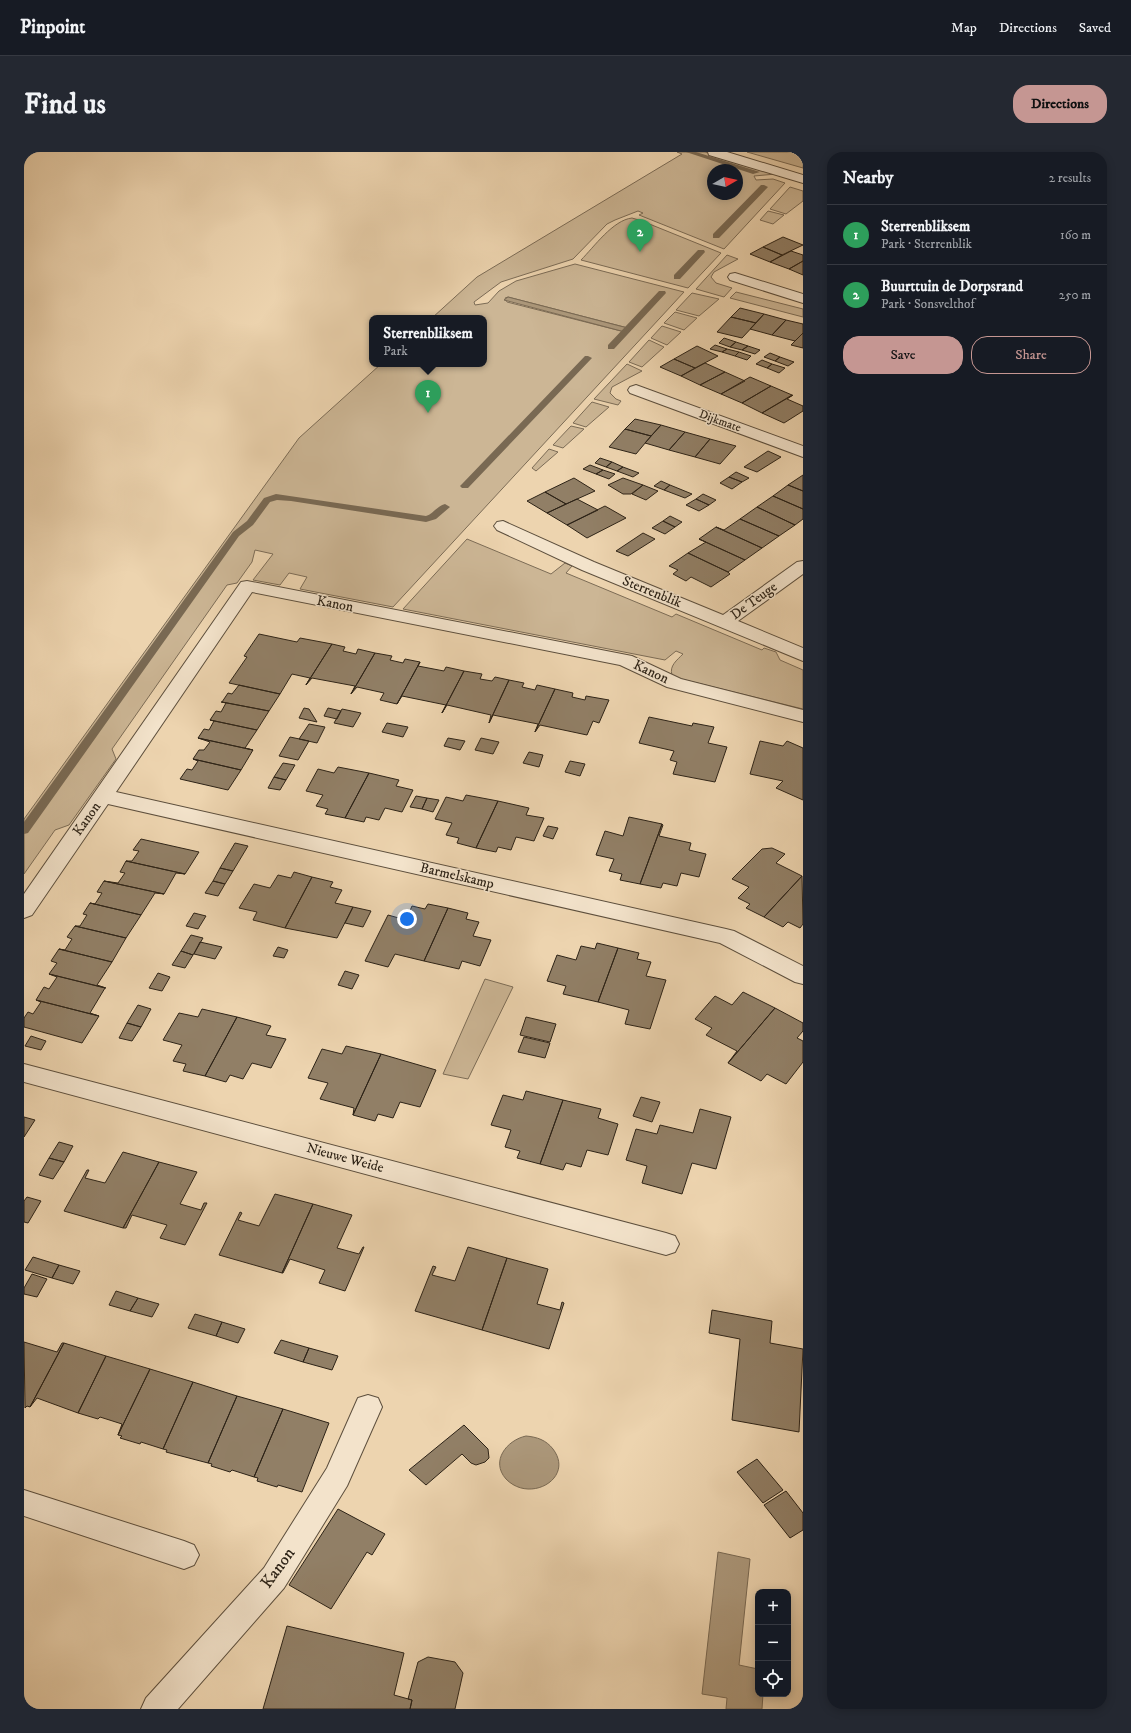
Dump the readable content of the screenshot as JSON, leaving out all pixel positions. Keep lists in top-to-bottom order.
{
  "streets": {
    "street": [
      "Dijkmate",
      "Sterrenblik",
      "De Teuge",
      "Kanon",
      "Barmelskamp",
      "Nieuwe Weide"
    ]
  },
  "crossings": [
    ["Sterrenblik", "De Teuge"],
    ["Kanon", "Barmelskamp"]
  ],
  "north": "right",
  "page": {
    "header": "Pinpoint",
    "nav": ["Map", "Directions", "Saved"],
    "buttons": [
      "Directions",
      ["Save", "Share"]
    ],
    "title": "Find us",
    "heading": ["Nearby", "2 results"],
    "list": [
      {
        "mark": "1",
        "name": "Sterrenbliksem",
        "note": "Park · Sterrenblik",
        "value": "160 m"
      },
      {
        "mark": "2",
        "name": "Buurttuin de Dorpsrand",
        "note": "Park · Sonsvelthof",
        "value": "250 m"
      }
    ],
    "pins": ["2", "1"],
    "popup": ["Sterrenbliksem", "Park"],
    "map_buttons": ["+", "−"]
  }
}
